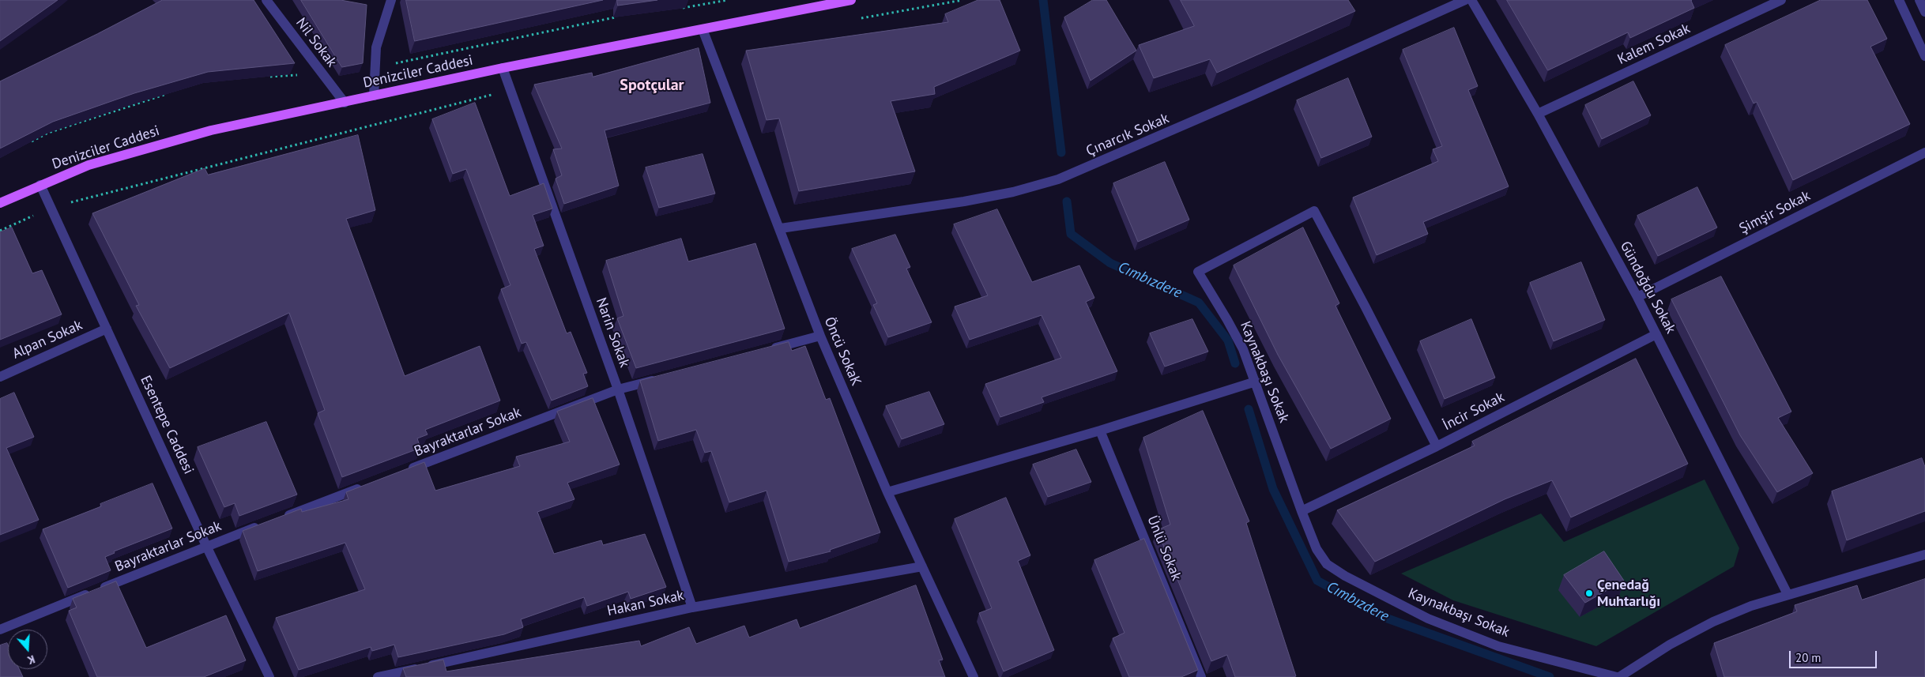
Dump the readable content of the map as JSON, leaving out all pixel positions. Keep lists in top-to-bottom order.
{
  "streets": {
    "main road": ["Denizciler Caddesi"],
    "street": [
      "Nil Sokak",
      "Kalem Sokak",
      "Çınarcık Sokak",
      "Şimşir Sokak",
      "Gündoğdu Sokak",
      "Narin Sokak",
      "Alpan Sokak",
      "Öncü SokaK",
      "Kaynakbaşı Sokak",
      "İncir Sokak",
      "Esentepe Caddesi",
      "Bayraktarlar Sokak",
      "Ünlü Sokak",
      "Hakan Sokak"
    ]
  },
  "crossings": [
    ["Nil Sokak", "Denizciler Caddesi"],
    ["Kalem Sokak", "Gündoğdu Sokak"],
    ["Denizciler Caddesi", "Narin Sokak"],
    ["Denizciler Caddesi", "Öncü SokaK"],
    ["Denizciler Caddesi", "Esentepe Caddesi"],
    ["Çınarcık Sokak", "Öncü SokaK"],
    ["Şimşir Sokak", "Gündoğdu Sokak"],
    ["Gündoğdu Sokak", "İncir Sokak"],
    ["Narin Sokak", "Bayraktarlar Sokak"],
    ["Narin Sokak", "Hakan Sokak"],
    ["Alpan Sokak", "Esentepe Caddesi"],
    ["Öncü SokaK", "Hakan Sokak"],
    ["Kaynakbaşı Sokak", "İncir Sokak"],
    ["Esentepe Caddesi", "Bayraktarlar Sokak"]
  ],
  "districts": ["Spotçular"],
  "water": ["Cımbızdere"],
  "places": ["Çenedağ Muhtarlığı"],
  "scale_bar": "20 m",
  "north": "bottom"
}
